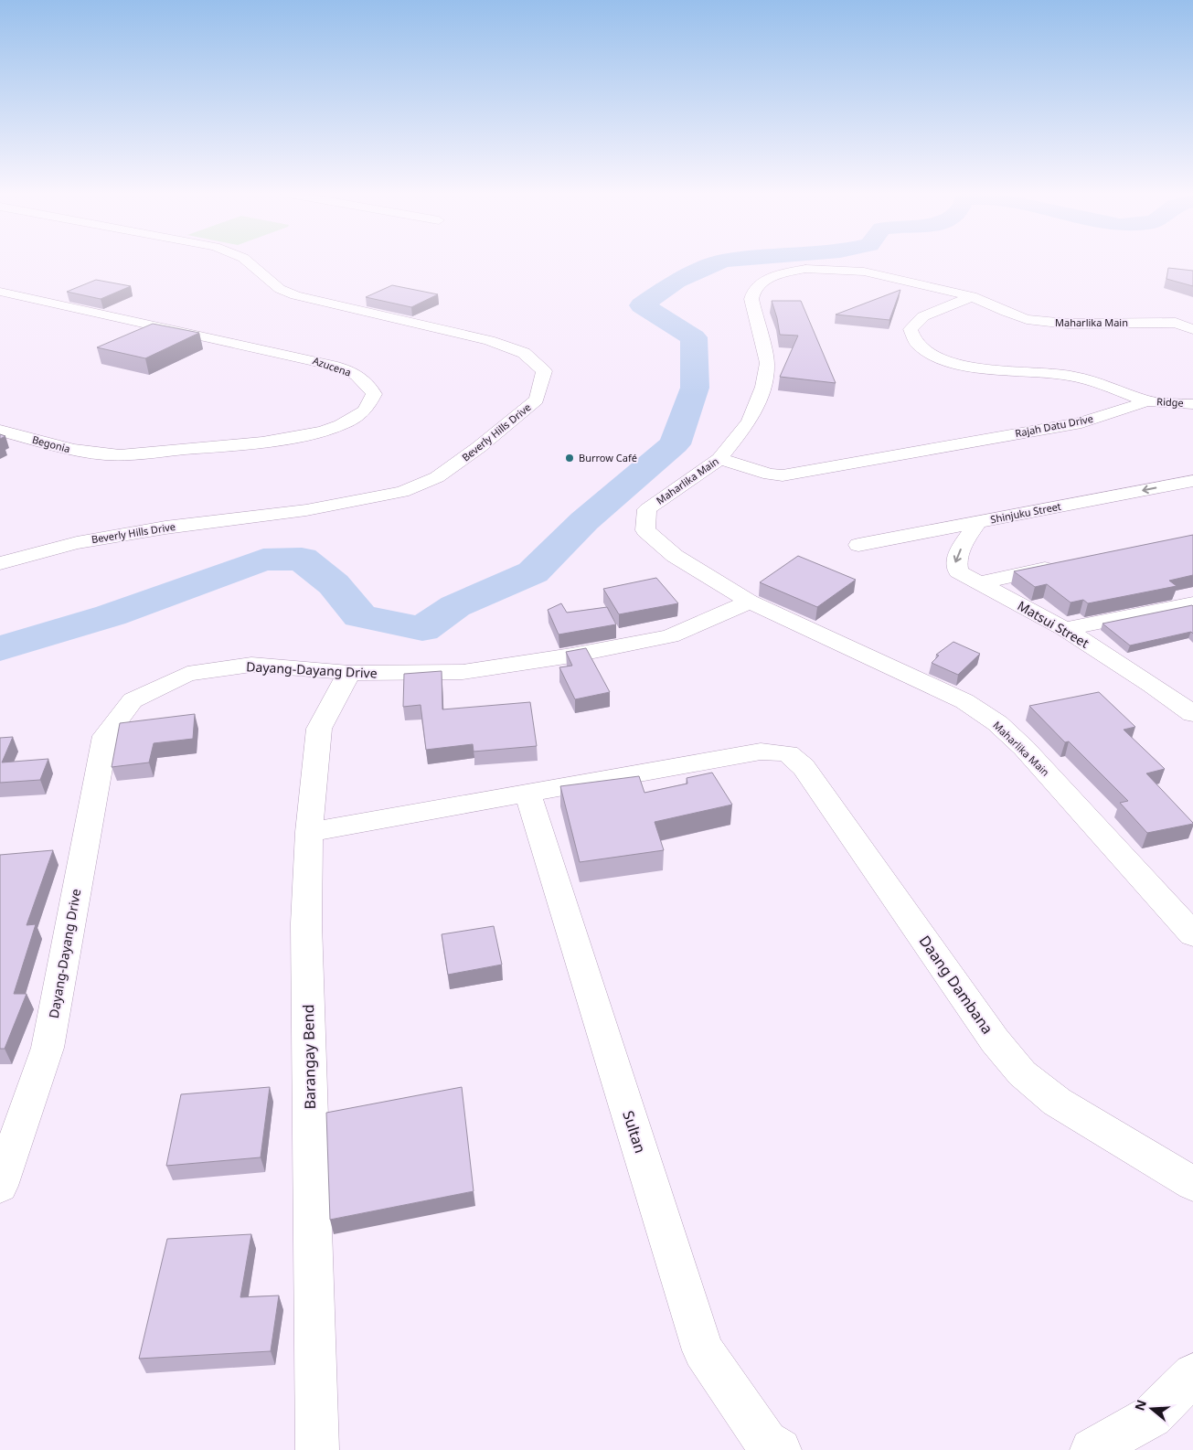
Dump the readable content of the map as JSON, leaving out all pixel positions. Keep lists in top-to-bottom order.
{
  "streets": {
    "street": [
      "Maharlika Main",
      "Azucena",
      "Ridge",
      "Rajah Datu Drive",
      "Beverly Hills Drive",
      "Begonia",
      "Shinjuku Street",
      "Matsui Street",
      "Dayang-Dayang Drive",
      "Daang Dambana",
      "Barangay Bend",
      "Sultan"
    ]
  },
  "crossings": [
    ["Maharlika Main", "Rajah Datu Drive"],
    ["Maharlika Main", "Dayang-Dayang Drive"],
    ["Azucena", "Begonia"],
    ["Ridge", "Rajah Datu Drive"],
    ["Shinjuku Street", "Matsui Street"],
    ["Dayang-Dayang Drive", "Barangay Bend"],
    ["Daang Dambana", "Barangay Bend"],
    ["Daang Dambana", "Sultan"]
  ],
  "places": ["Burrow Café"],
  "north": "left"
}
